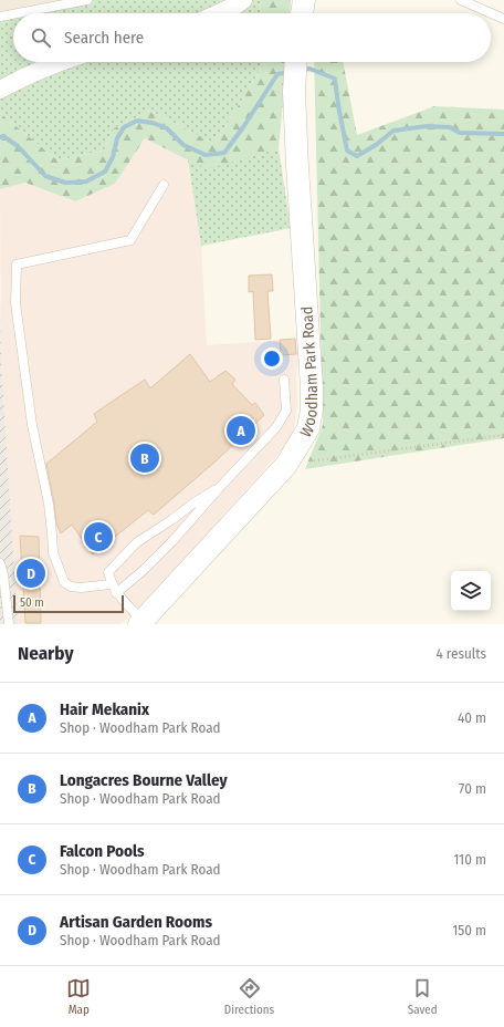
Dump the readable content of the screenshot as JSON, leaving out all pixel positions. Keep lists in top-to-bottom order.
{
  "streets": {
    "street": ["Woodham Park Road"]
  },
  "scale_bar": "50 m",
  "page": {
    "search": "Search here",
    "pins": [
      "A",
      "B",
      "C",
      "D"
    ],
    "scale": "50 m",
    "heading": ["Nearby", "4 results"],
    "list": [
      {
        "mark": "A",
        "name": "Hair Mekanix",
        "note": "Shop · Woodham Park Road",
        "value": "40 m"
      },
      {
        "mark": "B",
        "name": "Longacres Bourne Valley",
        "note": "Shop · Woodham Park Road",
        "value": "70 m"
      },
      {
        "mark": "C",
        "name": "Falcon Pools",
        "note": "Shop · Woodham Park Road",
        "value": "110 m"
      },
      {
        "mark": "D",
        "name": "Artisan Garden Rooms",
        "note": "Shop · Woodham Park Road",
        "value": "150 m"
      }
    ],
    "nav": ["Map", "Directions", "Saved"]
  }
}
